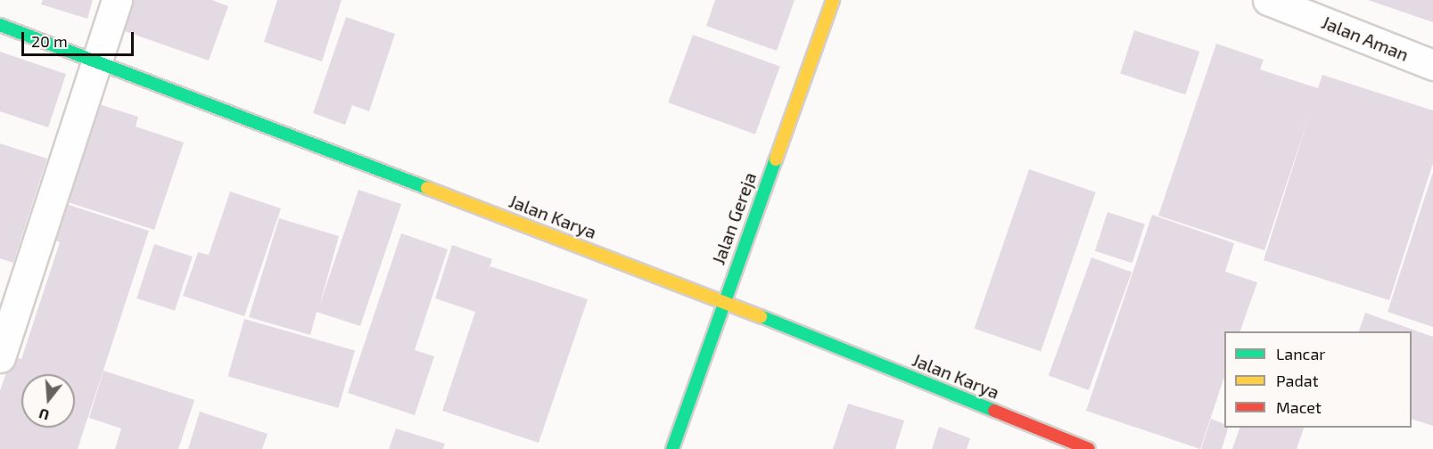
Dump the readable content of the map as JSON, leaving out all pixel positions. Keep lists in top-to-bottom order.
{
  "streets": {
    "street": ["Jalan Aman", "Jalan Karya", "Jalan Gereja"]
  },
  "crossings": [
    ["Jalan Karya", "Jalan Gereja"]
  ],
  "legend": ["Lancar", "Padat", "Macet"],
  "scale_bar": "20 m",
  "north": "bottom"
}
